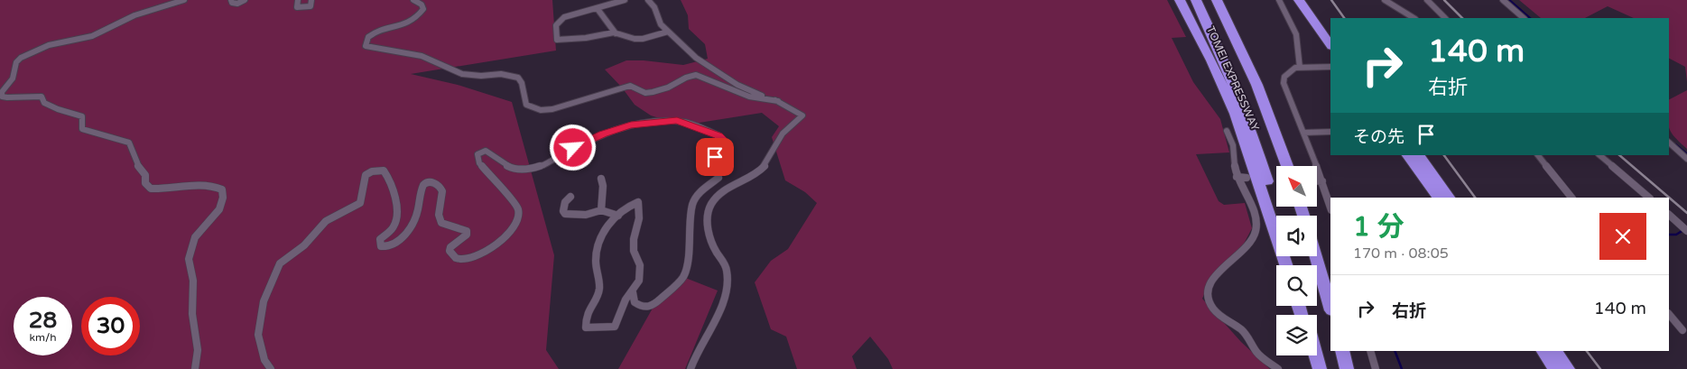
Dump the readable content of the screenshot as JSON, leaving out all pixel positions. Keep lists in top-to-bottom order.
{
  "streets": {
    "highway": ["TOMEI EXPRESSWAY"]
  },
  "north": "top left",
  "page": {
    "turn": ["140 m", "右折"],
    "then": "その先",
    "heading": ["1 分", "170 m · 08:05"],
    "list": [
      {
        "name": "右折",
        "value": "140 m"
      }
    ],
    "speed": "28 km/h",
    "limit": "30"
  }
}
